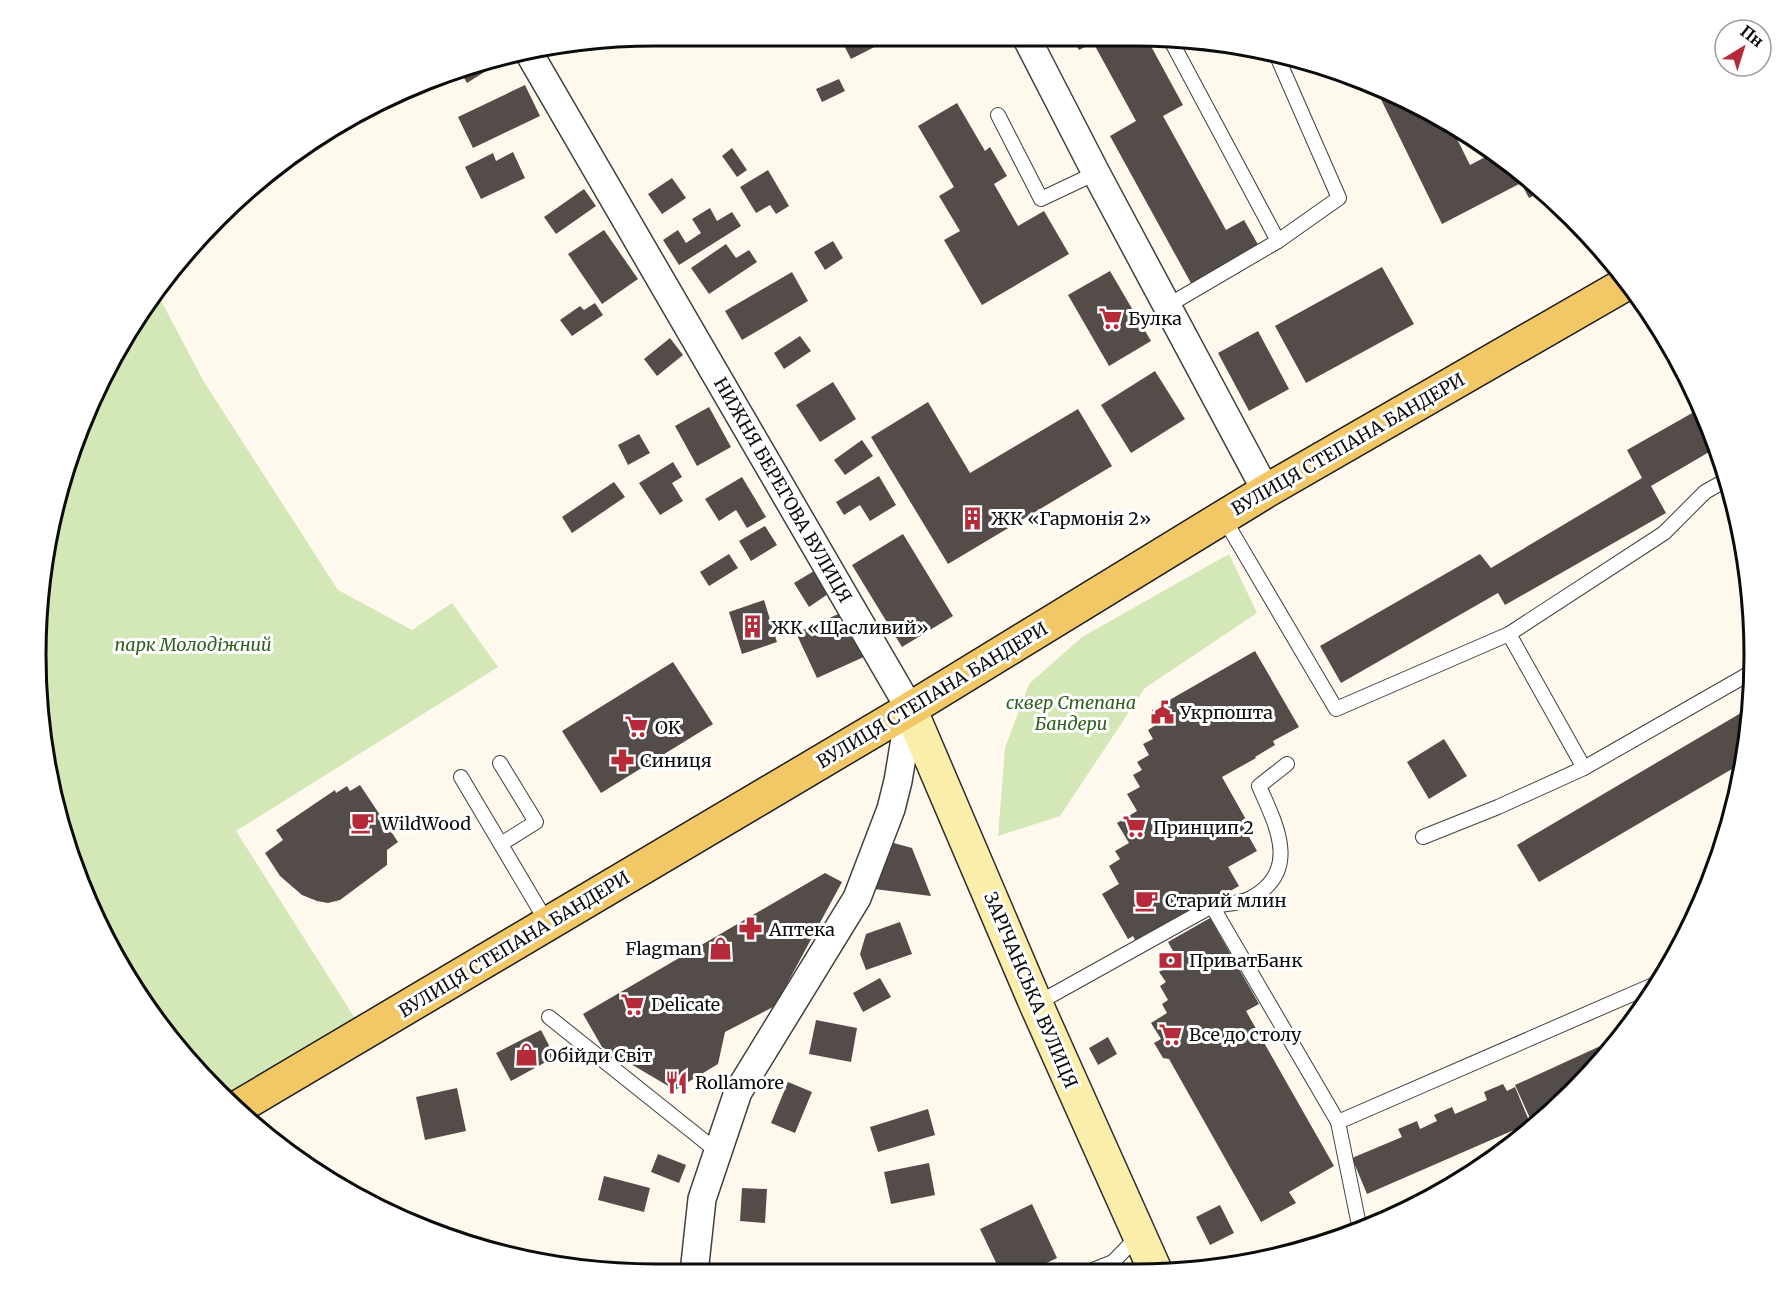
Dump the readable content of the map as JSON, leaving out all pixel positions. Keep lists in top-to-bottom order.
{
  "streets": {
    "main road": ["ВУЛИЦЯ СТЕПАНА БАНДЕРИ"],
    "street": ["НИЖНЯ БЕРЕГОВА ВУЛИЦЯ", "ЗАРІЧАНСЬКА ВУЛИЦЯ"]
  },
  "crossings": [
    ["ВУЛИЦЯ СТЕПАНА БАНДЕРИ", "НИЖНЯ БЕРЕГОВА ВУЛИЦЯ"],
    ["ВУЛИЦЯ СТЕПАНА БАНДЕРИ", "ЗАРІЧАНСЬКА ВУЛИЦЯ"],
    ["НИЖНЯ БЕРЕГОВА ВУЛИЦЯ", "ЗАРІЧАНСЬКА ВУЛИЦЯ"]
  ],
  "parks": ["парк Молодіжний", "сквер Степана Бандери"],
  "places": {
    "supermarket": [
      "Булка",
      "OK",
      "Принцип 2",
      "Delicate",
      "Все до столу"
    ],
    "building": ["ЖК «Гармонія 2»", "ЖК «Щасливий»"],
    "public building": ["Укрпошта"],
    "pharmacy": ["Синиця", "Аптека"],
    "cafe": ["WildWood", "Старий млин"],
    "shop": ["Flagman", "Обійди Світ"],
    "bank": ["ПриватБанк"],
    "restaurant": ["Rollamore"]
  },
  "north": "top right"
}
